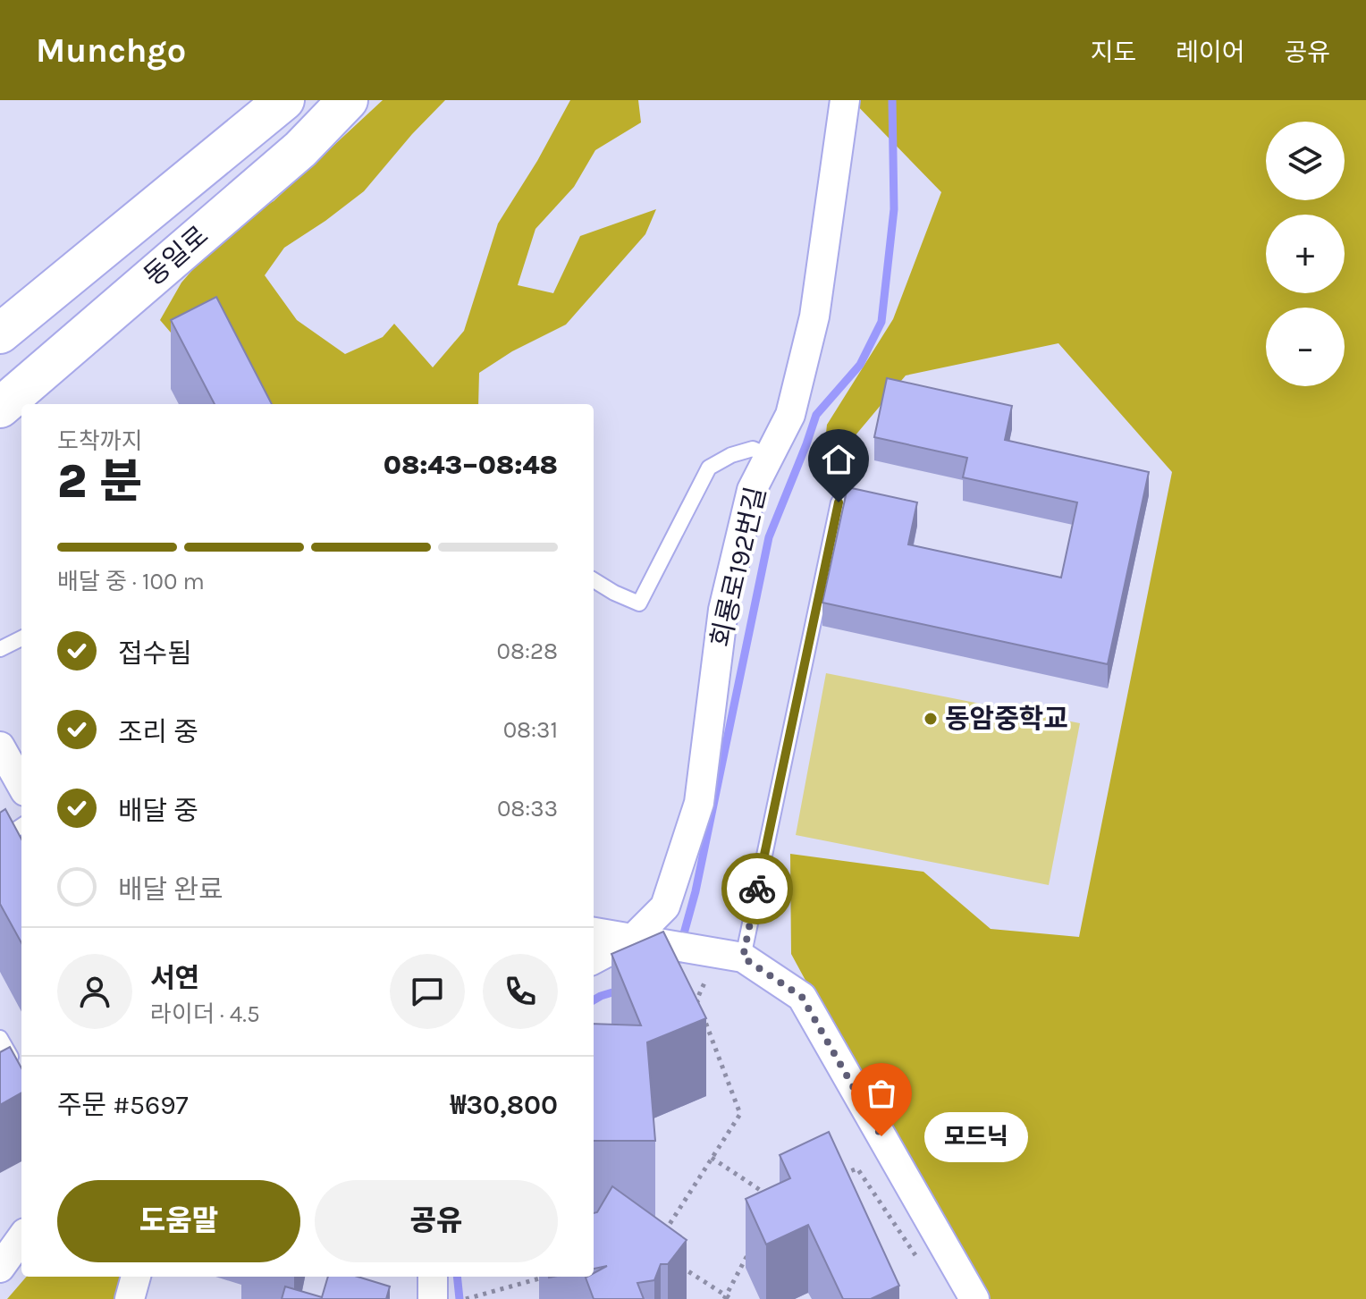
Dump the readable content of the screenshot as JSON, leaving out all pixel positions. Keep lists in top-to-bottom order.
{
  "streets": {
    "street": ["동일로", "회룡로192번길"]
  },
  "places": ["동암중학교", "모드닉"],
  "page": {
    "header": "Munchgo",
    "nav": ["지도", "레이어", "공유"],
    "map_buttons": ["+", "−"],
    "heading": ["2 분", "도착까지", "08:43–08:48"],
    "panel": [
      "서연",
      "라이더 · 4.5",
      "주문 #5697",
      "₩30,800"
    ],
    "bar": "배달 중 · 100 m",
    "list": [
      ["접수됨", "08:28"],
      ["조리 중", "08:31"],
      ["배달 중", "08:33"],
      "배달 완료"
    ],
    "bubble": "모드닉",
    "buttons": ["도움말", "공유"]
  }
}
